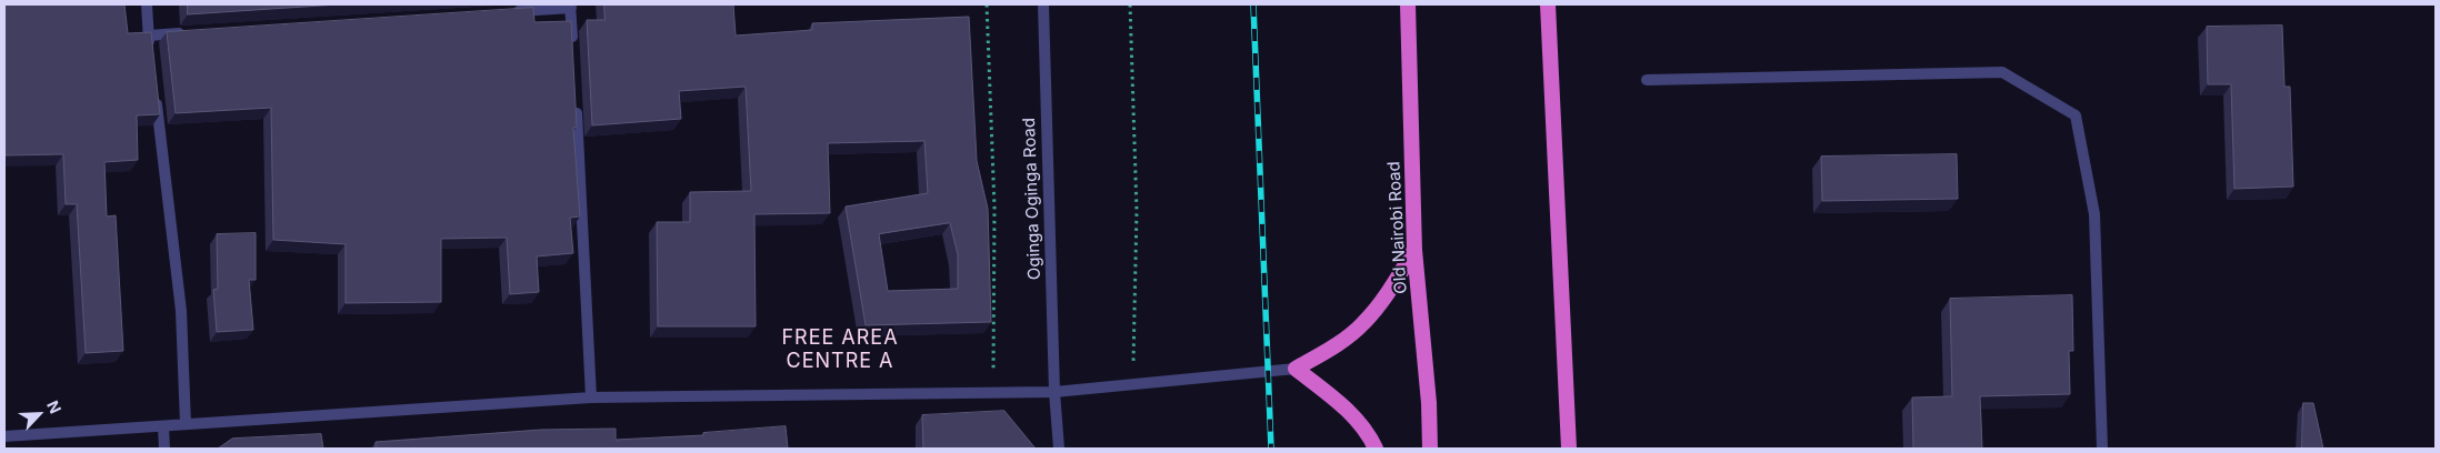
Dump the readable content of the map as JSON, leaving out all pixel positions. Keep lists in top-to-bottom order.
{
  "streets": {
    "highway": ["Old Nairobi Road"],
    "street": ["Oginga Oginga Road"]
  },
  "districts": ["FREE AREA CENTRE A"],
  "north": "top right"
}
